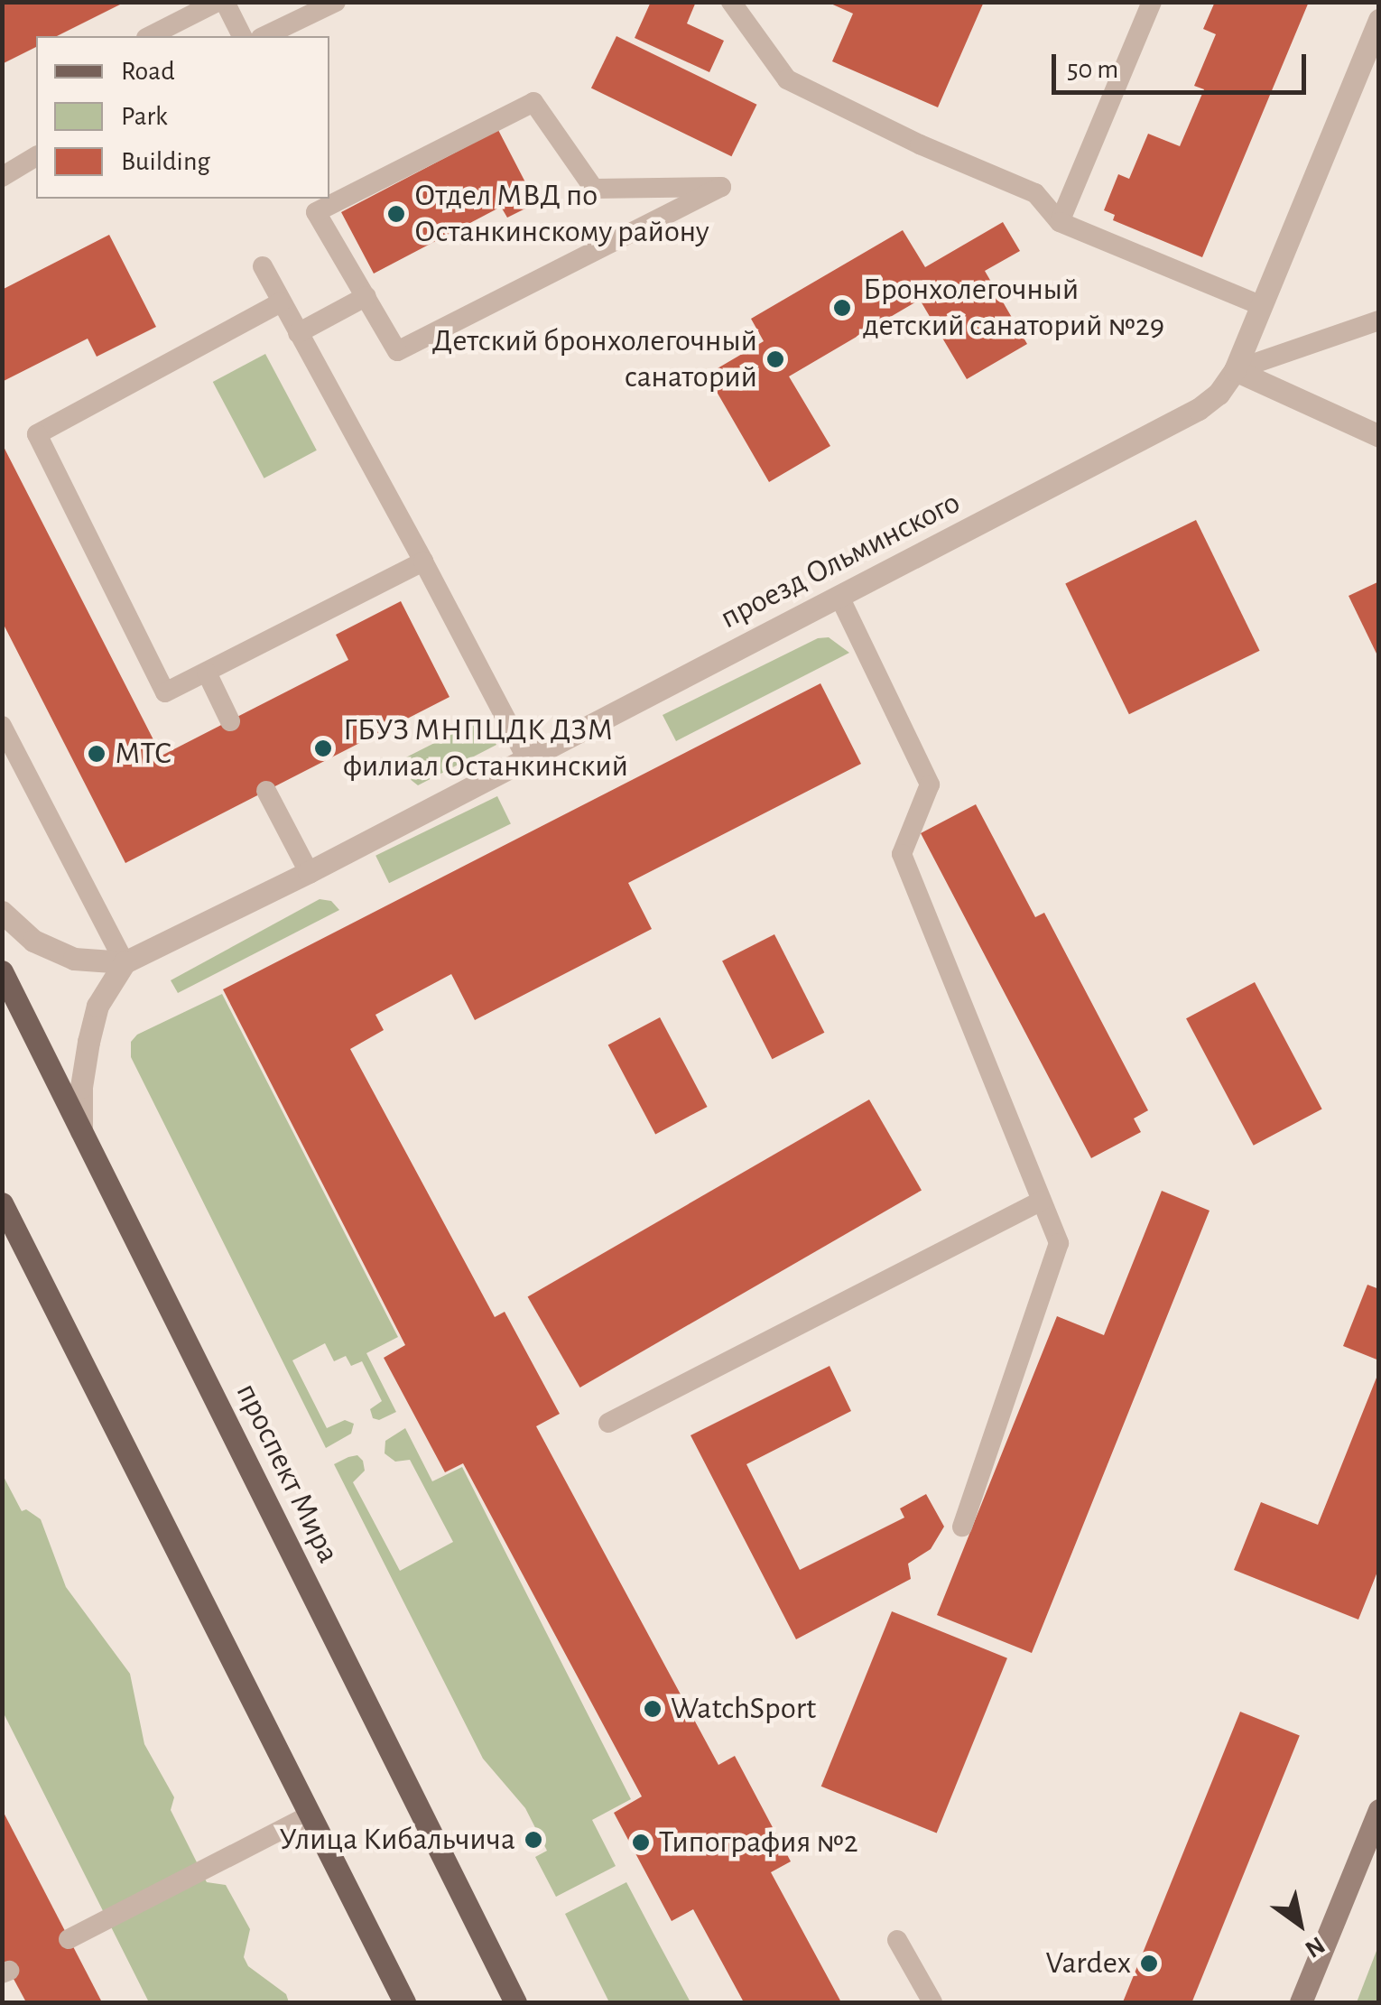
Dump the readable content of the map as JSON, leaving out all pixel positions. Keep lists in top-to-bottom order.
{
  "streets": {
    "main road": ["проспект Мира"],
    "street": ["проезд Ольминского"]
  },
  "places": [
    "Отдел МВД по Останкинскому району",
    "Бронхолегочный детский санаторий №29",
    "Детский бронхолегочный санаторий",
    "ГБУЗ МНПЦДК ДЗМ филиал Останкинский",
    "МТС",
    "WatchSport",
    "Улица Кибальчича",
    "Типография №2",
    "Vardex"
  ],
  "legend": ["Road", "Park", "Building"],
  "scale_bar": "50 m",
  "north": "bottom right"
}
